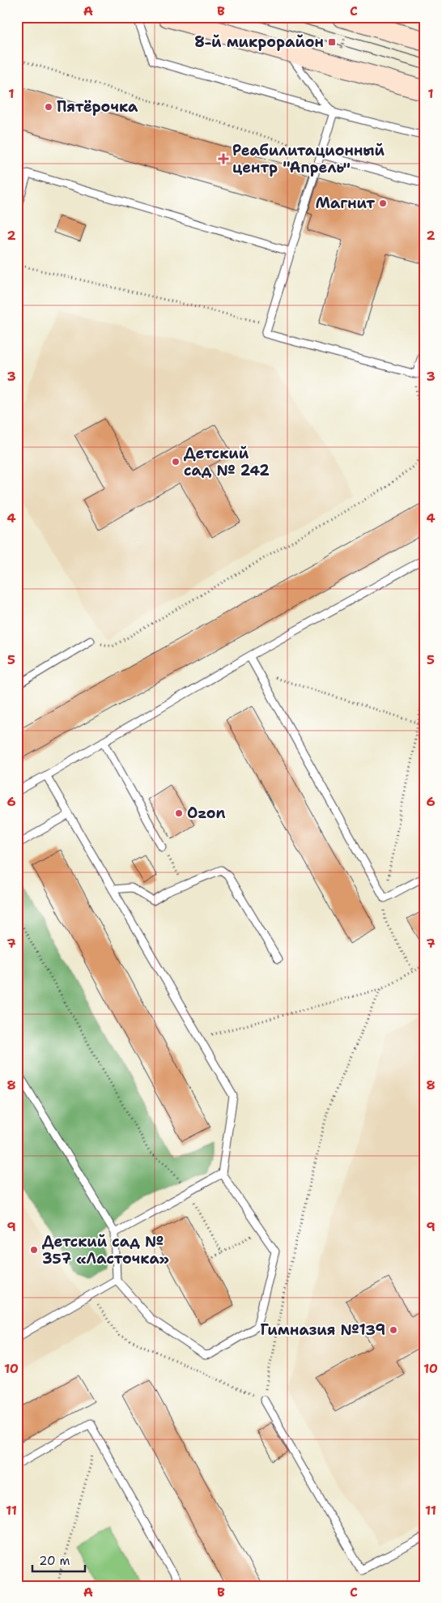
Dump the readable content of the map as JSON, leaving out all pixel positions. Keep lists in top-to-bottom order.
{
  "places": {
    "transit": ["8-й микрорайон"],
    "other": [
      "Пятёрочка",
      "Магнит",
      "Детский сад № 242",
      "Ozon",
      "Детский сад № 357 «Ласточка»",
      "Гимназия №139"
    ],
    "health": ["Реабилитационный центр \"Апрель\""]
  },
  "scale_bar": "20 m",
  "grid": {
    "columns": ["A", "B", "C"],
    "rows": [
      "1",
      "2",
      "3",
      "4",
      "5",
      "6",
      "7",
      "8",
      "9",
      "10",
      "11"
    ]
  }
}
